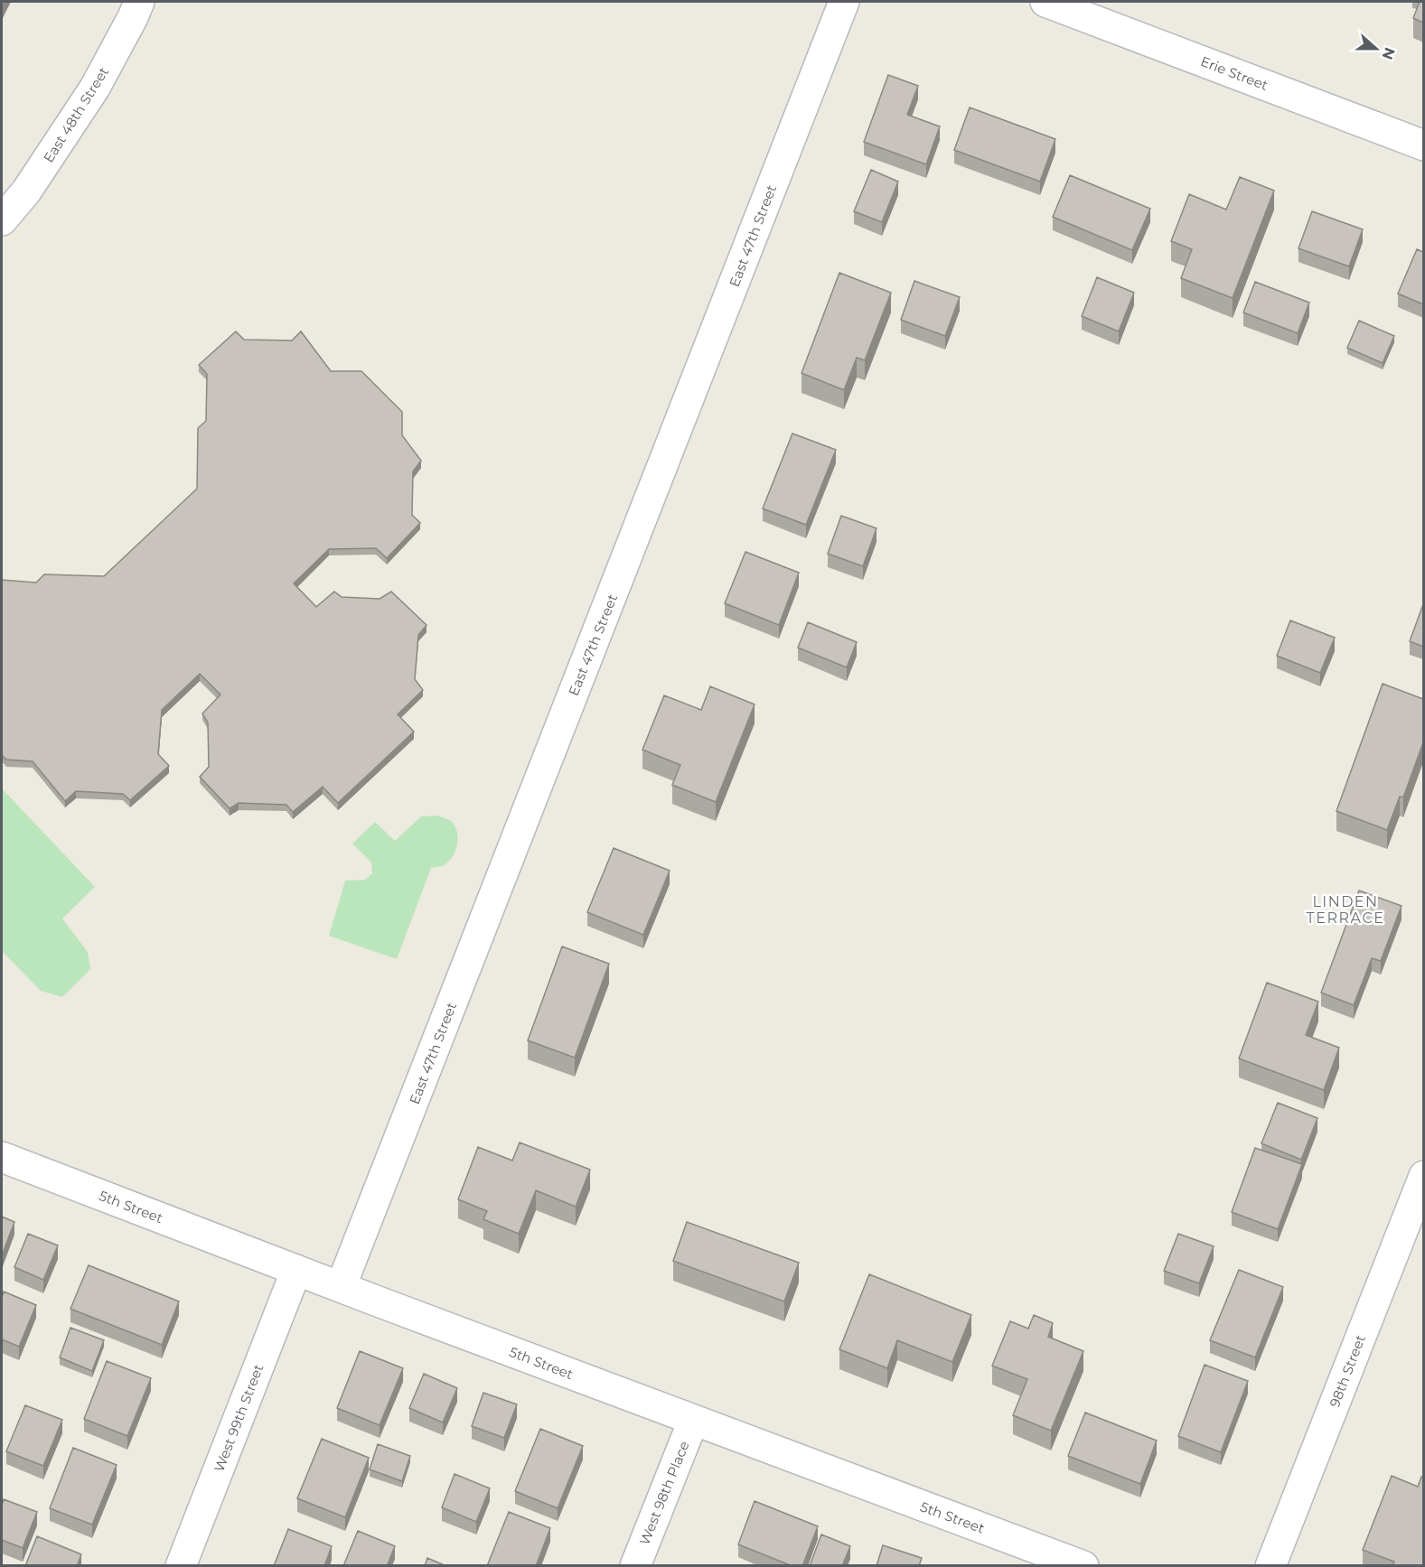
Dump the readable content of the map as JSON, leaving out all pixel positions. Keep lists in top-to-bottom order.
{
  "streets": {
    "street": [
      "Erie Street",
      "East 48th Street",
      "East 47th Street",
      "5th Street",
      "98th Street",
      "West 99th Street",
      "West 98th Place"
    ]
  },
  "crossings": [
    ["East 47th Street", "5th Street"],
    ["5th Street", "West 99th Street"],
    ["5th Street", "West 98th Place"]
  ],
  "districts": ["LINDEN TERRACE"],
  "north": "right"
}
